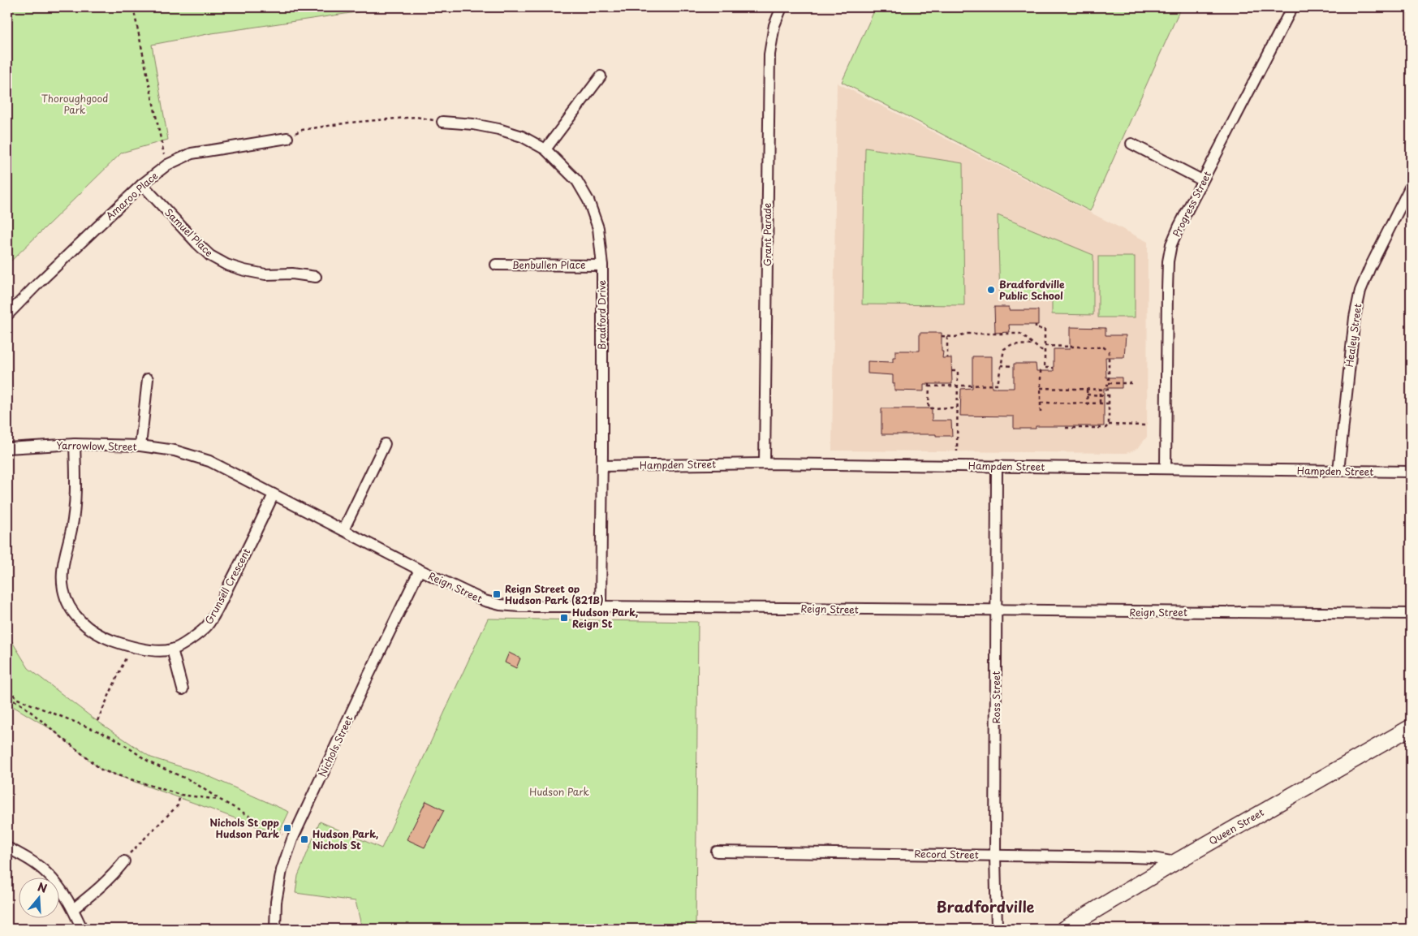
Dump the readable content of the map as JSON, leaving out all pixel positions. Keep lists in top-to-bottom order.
{
  "streets": {
    "street": [
      "Amaroo Place",
      "Progress Street",
      "Samuel Place",
      "Grant Parade",
      "Benbullen Place",
      "Bradford Drive",
      "Healey Street",
      "Yarrowlow Street",
      "Hampden Street",
      "Grunsell Crescent",
      "Reign Street",
      "Ross Street",
      "Nichols Street",
      "Queen Street",
      "Record Street"
    ]
  },
  "crossings": [
    ["Amaroo Place", "Samuel Place"],
    ["Progress Street", "Hampden Street"],
    ["Grant Parade", "Hampden Street"],
    ["Benbullen Place", "Bradford Drive"],
    ["Bradford Drive", "Hampden Street"],
    ["Bradford Drive", "Reign Street"],
    ["Healey Street", "Hampden Street"],
    ["Yarrowlow Street", "Grunsell Crescent"],
    ["Yarrowlow Street", "Reign Street"],
    ["Hampden Street", "Ross Street"],
    ["Grunsell Crescent", "Reign Street"],
    ["Reign Street", "Ross Street"],
    ["Reign Street", "Nichols Street"],
    ["Ross Street", "Record Street"],
    ["Queen Street", "Record Street"]
  ],
  "districts": ["Bradfordville"],
  "parks": ["Thoroughgood Park", "Hudson Park"],
  "places": {
    "other": ["Bradfordville Public School"],
    "transit": [
      "Reign Street op Hudson Park (821B)",
      "Hudson Park, Reign St",
      "Nichols St opp Hudson Park",
      "Hudson Park, Nichols St"
    ]
  },
  "north": "top"
}
